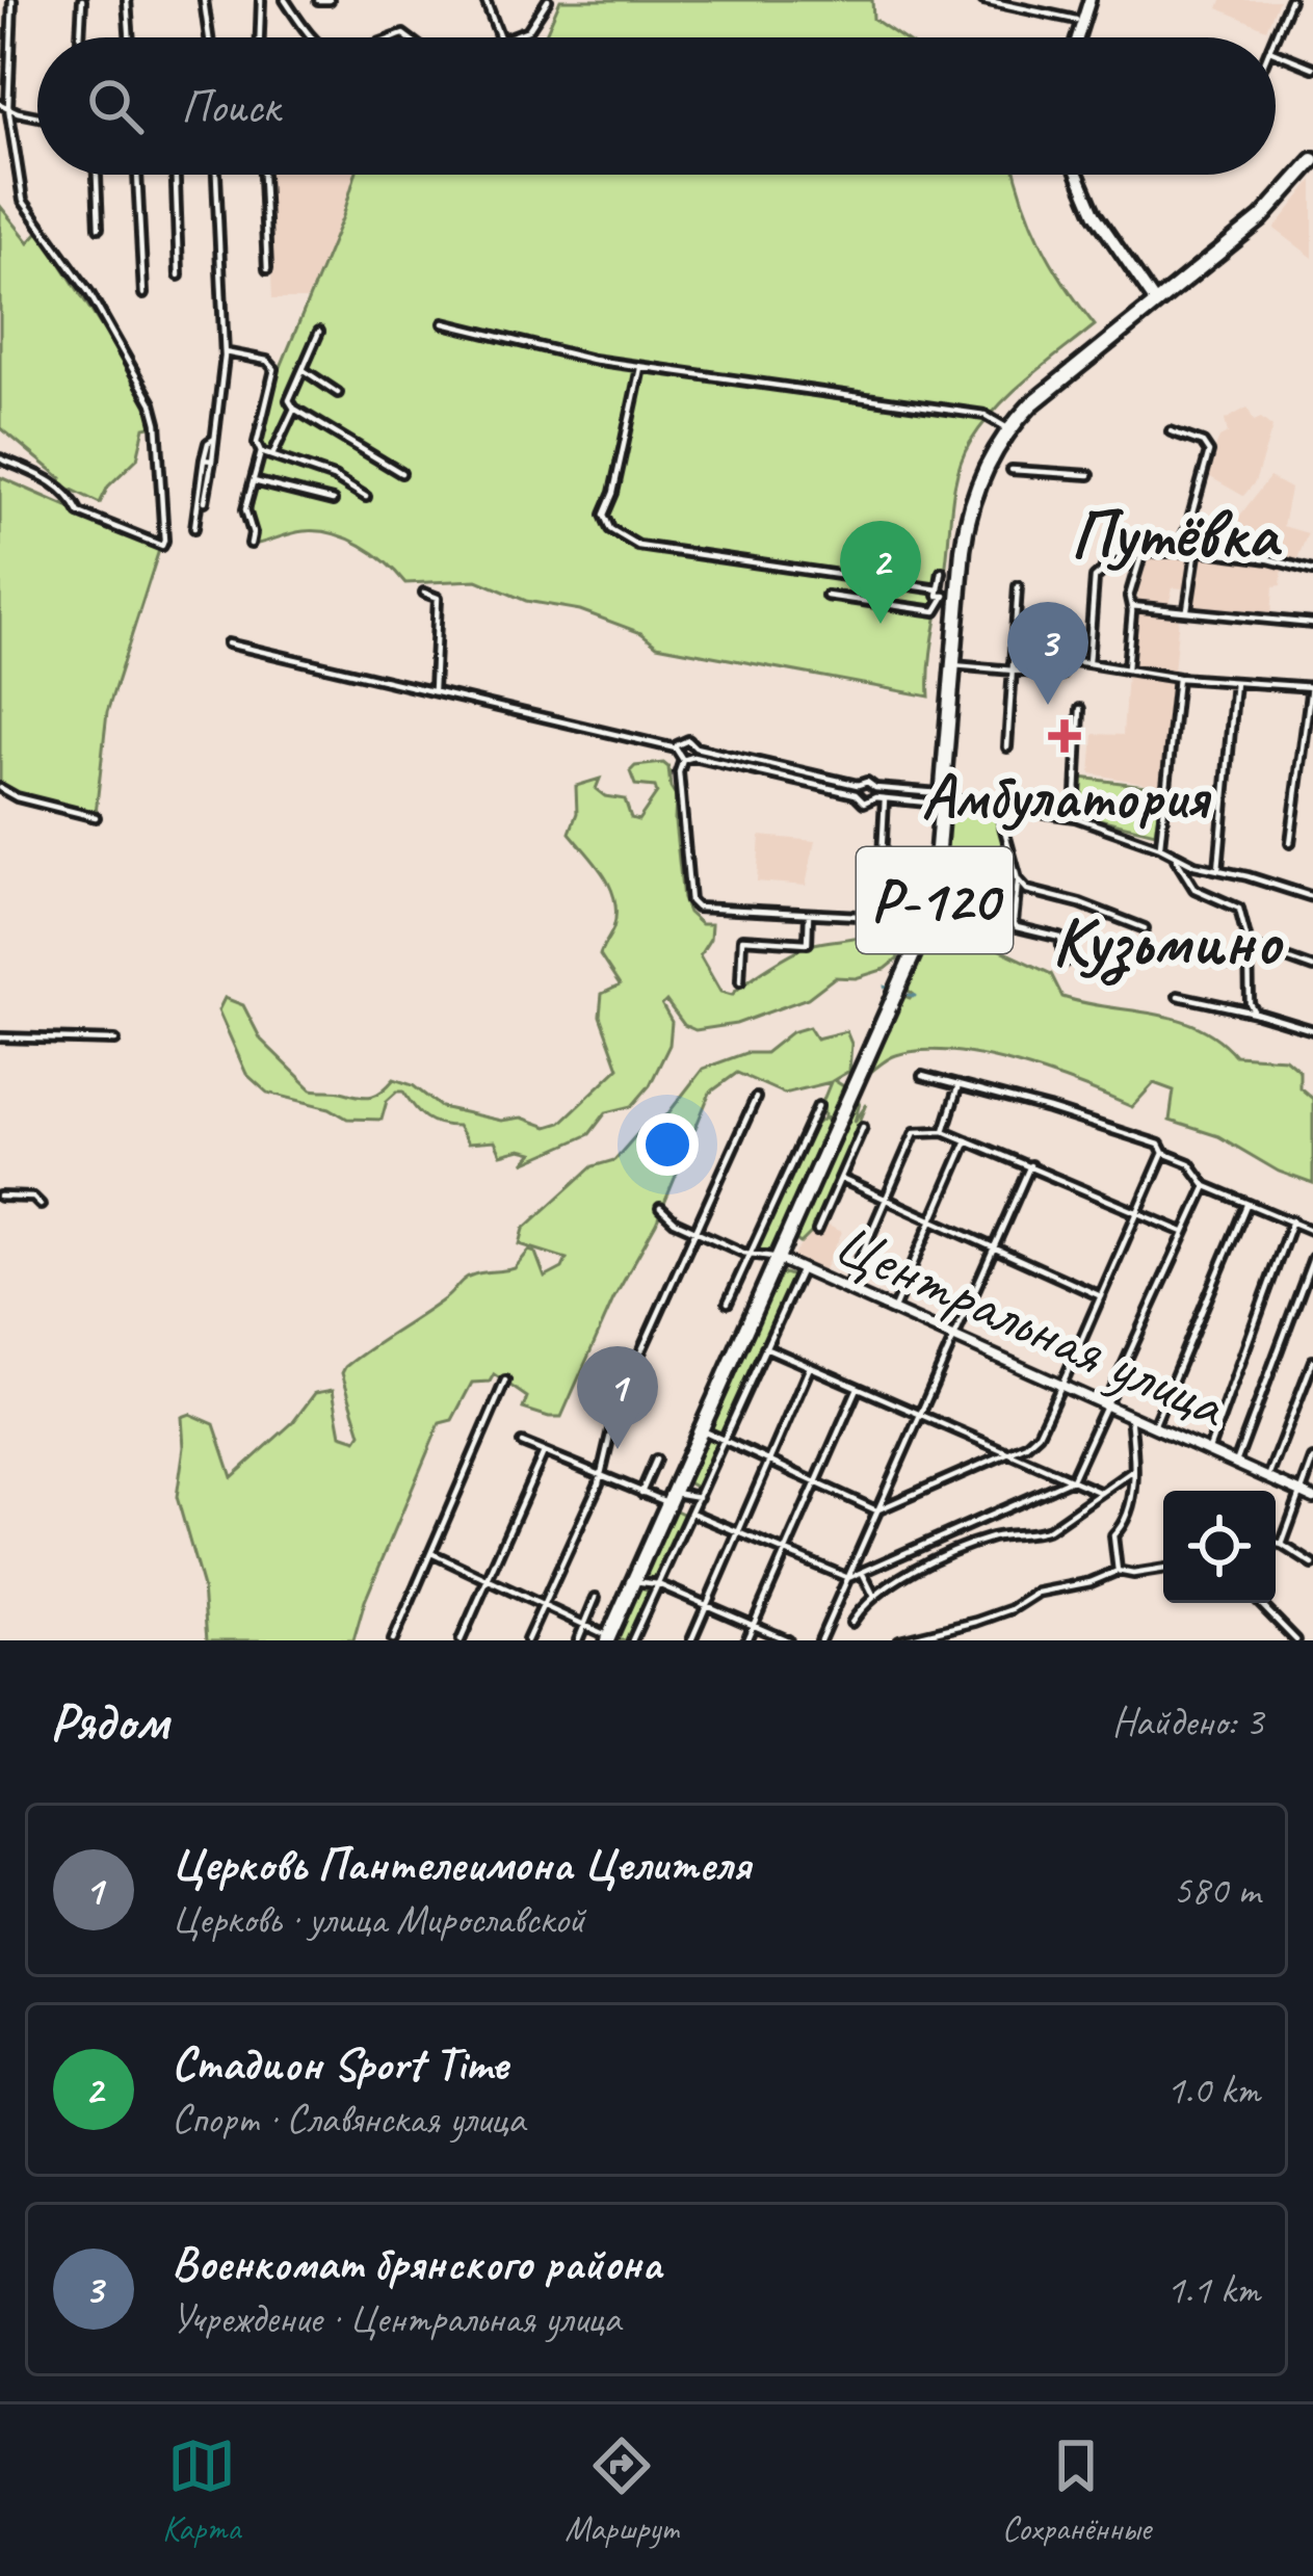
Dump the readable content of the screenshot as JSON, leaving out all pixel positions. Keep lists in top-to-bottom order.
{
  "streets": {
    "main road": ["Р-120"],
    "street": ["Центральная улица"]
  },
  "crossings": [
    ["Р-120", "Центральная улица"]
  ],
  "districts": ["Путёвка", "Кузьмино"],
  "places": {
    "health": ["Амбулатория"]
  },
  "page": {
    "search": "Поиск",
    "pins": ["2", "3", "1"],
    "heading": ["Рядом", "Найдено: 3"],
    "list": [
      {
        "mark": "1",
        "name": "Церковь Пантелеимона Целителя",
        "note": "Церковь · улица Мирославской",
        "value": "580 m"
      },
      {
        "mark": "2",
        "name": "Стадион Sport Time",
        "note": "Спорт · Славянская улица",
        "value": "1.0 km"
      },
      {
        "mark": "3",
        "name": "Военкомат брянского района",
        "note": "Учреждение · Центральная улица",
        "value": "1.1 km"
      }
    ],
    "nav": ["Карта", "Маршрут", "Сохранённые"]
  }
}
